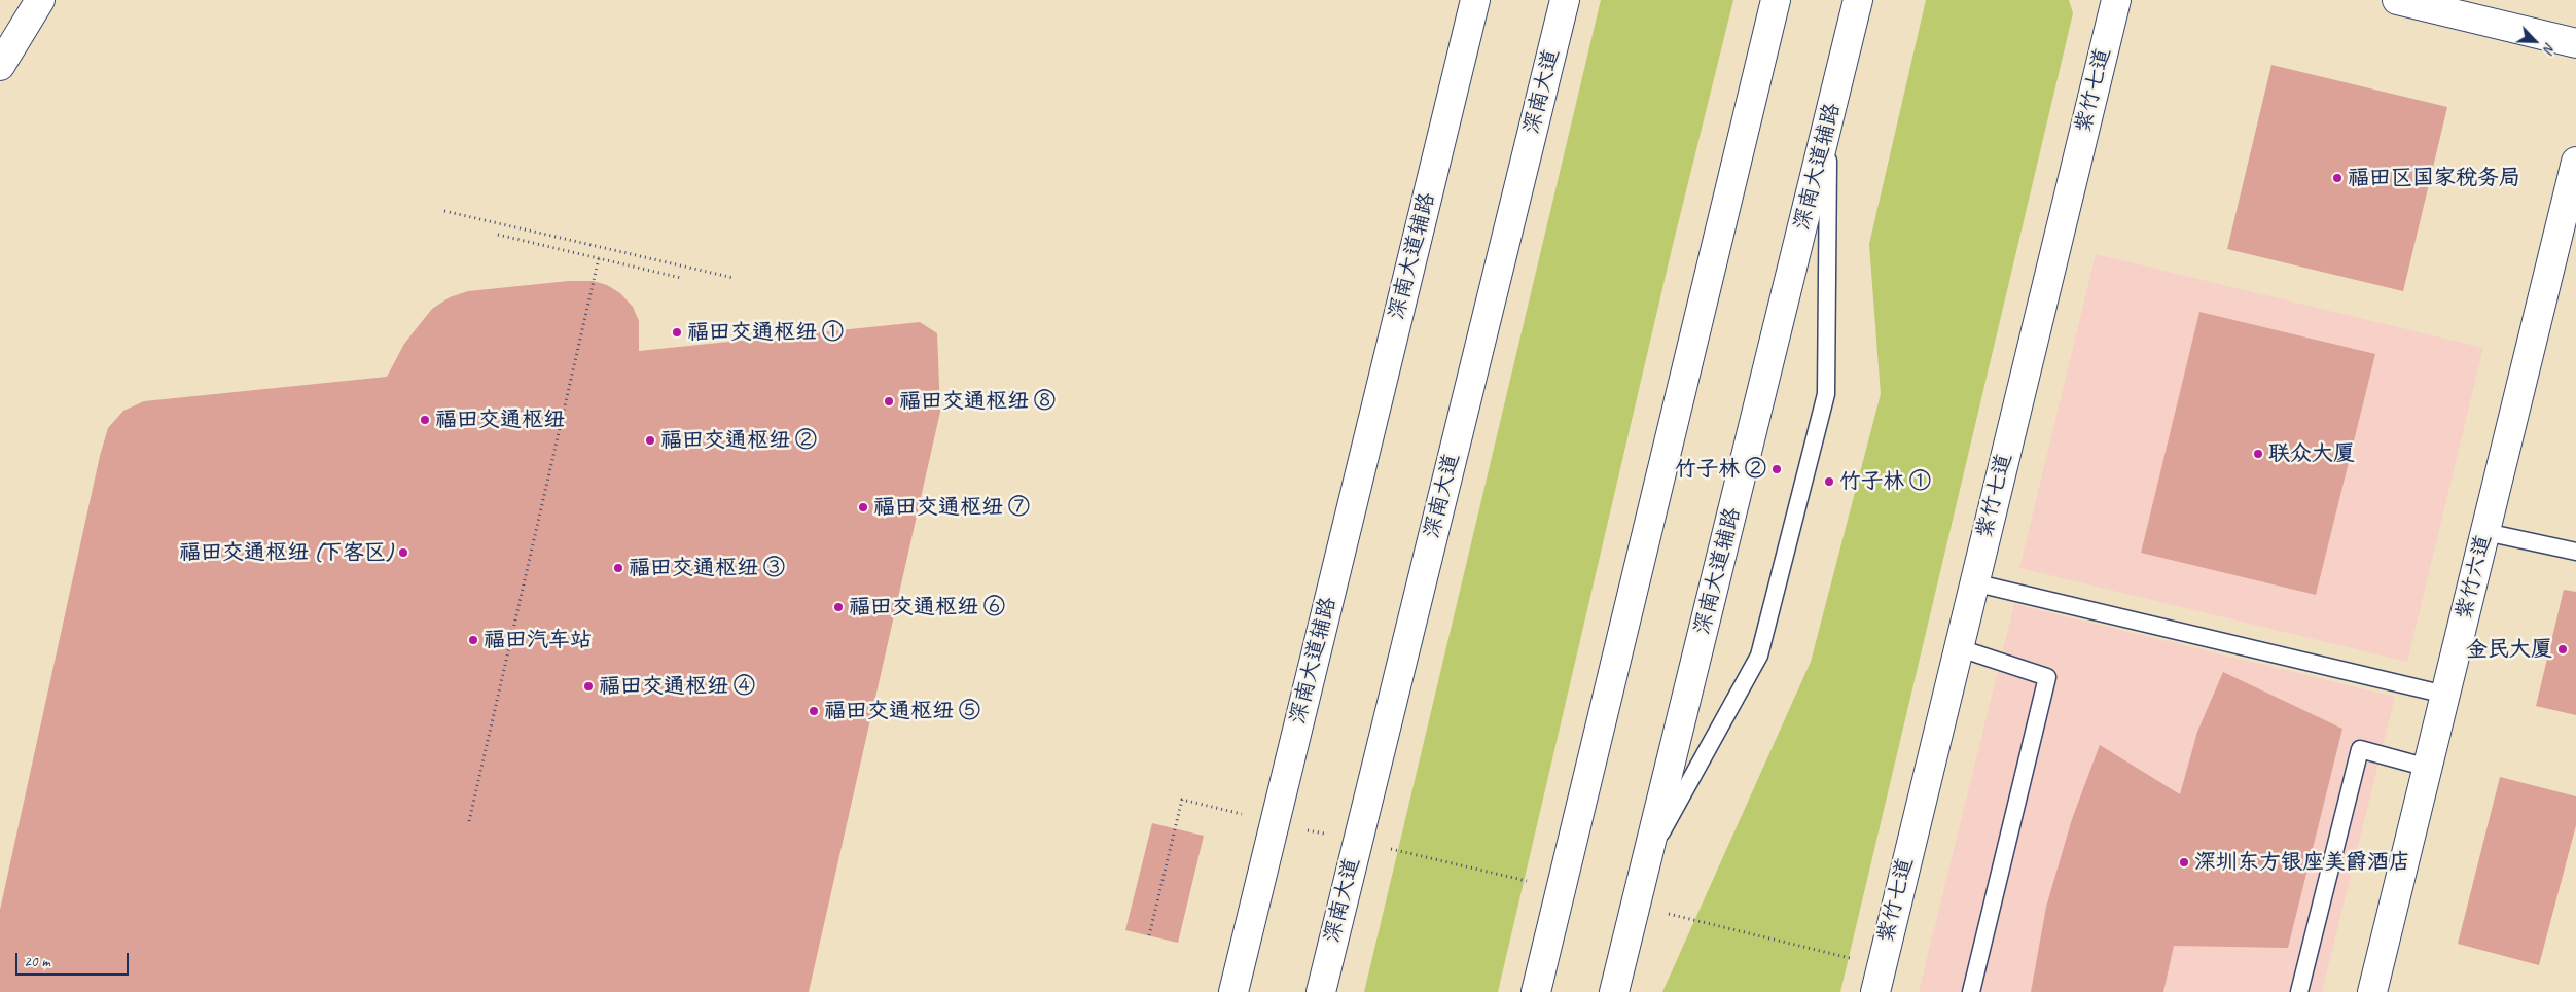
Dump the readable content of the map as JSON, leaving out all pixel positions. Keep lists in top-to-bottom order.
{
  "streets": {
    "main road": [
      "紫竹七道",
      "深南大道",
      "深南大道辅路",
      "紫竹六道"
    ]
  },
  "places": [
    "福田区国家税务局",
    "福田交通枢纽 ①",
    "福田交通枢纽 ⑧",
    "福田交通枢纽",
    "福田交通枢纽 ②",
    "联众大厦",
    "竹子林 ②",
    "竹子林 ①",
    "福田交通枢纽 ⑦",
    "福田交通枢纽 (下客区)",
    "福田交通枢纽 ③",
    "福田交通枢纽 ⑥",
    "福田汽车站",
    "金民大厦",
    "福田交通枢纽 ④",
    "福田交通枢纽 ⑤",
    "深圳东方银座美爵酒店"
  ],
  "scale_bar": "20 m",
  "north": "bottom right"
}
